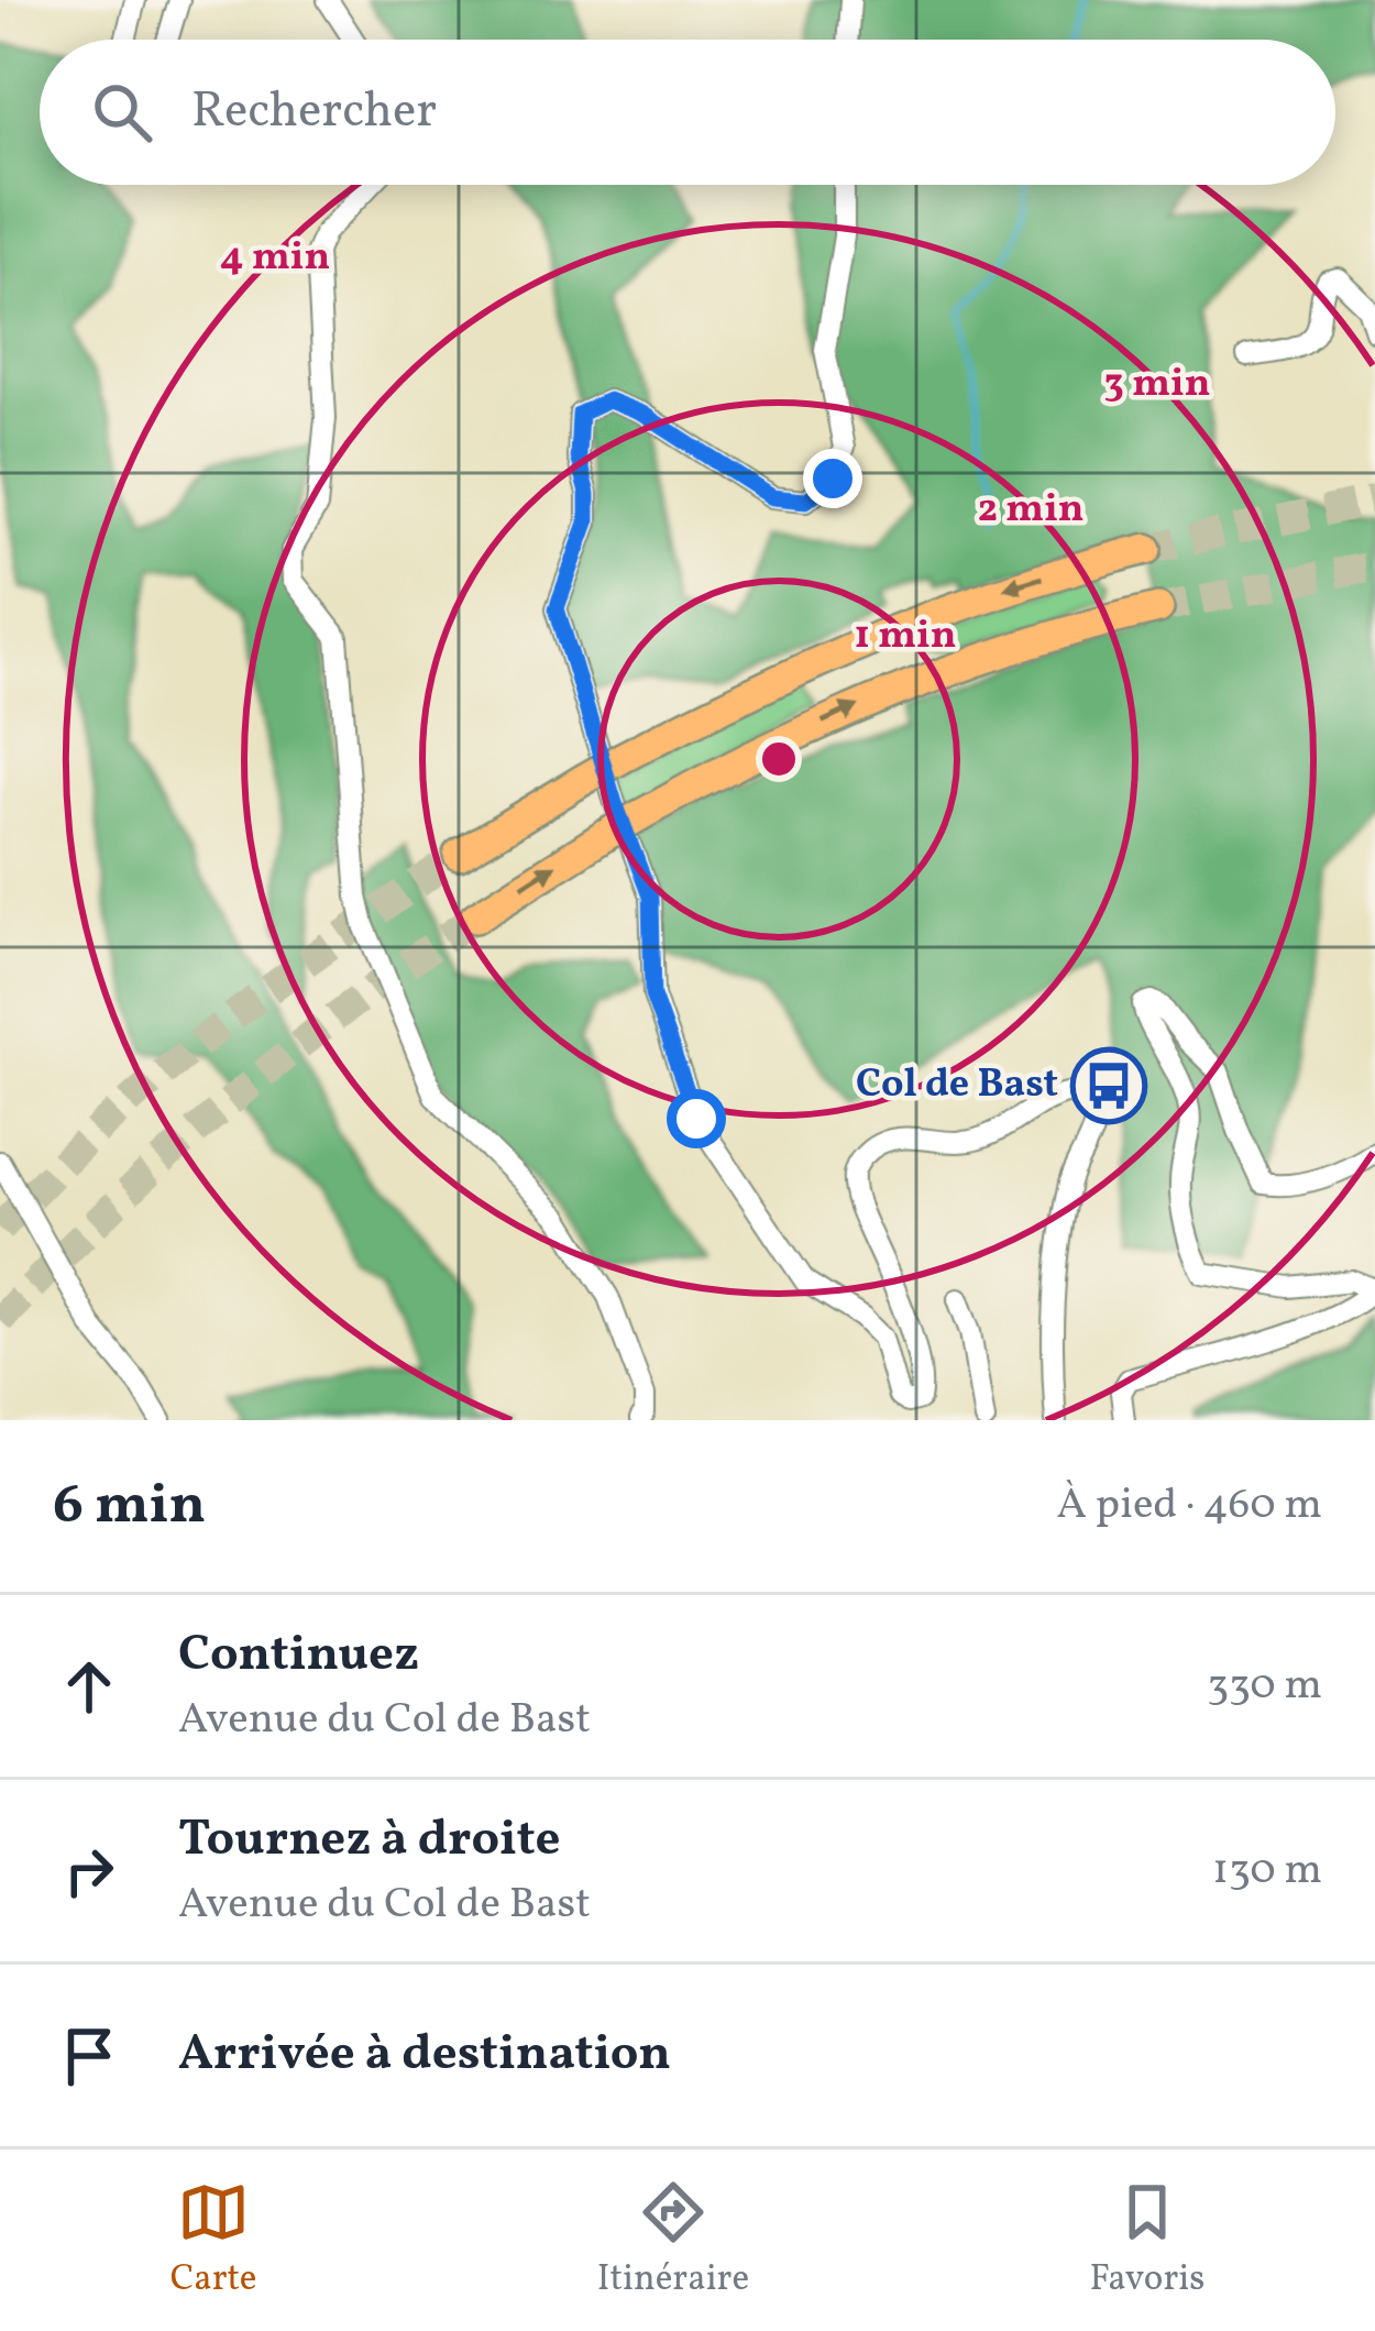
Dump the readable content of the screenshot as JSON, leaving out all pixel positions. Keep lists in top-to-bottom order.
{
  "places": {
    "bus stop": ["Col de Bast"]
  },
  "page": {
    "search": "Rechercher",
    "heading": ["6 min", "À pied · 460 m"],
    "list": [
      ["Continuez", "Avenue du Col de Bast", "330 m"],
      ["Tournez à droite", "Avenue du Col de Bast", "130 m"],
      "Arrivée à destination"
    ],
    "nav": ["Carte", "Itinéraire", "Favoris"]
  },
  "rings": [
    "4 min",
    "3 min",
    "2 min",
    "1 min"
  ]
}
